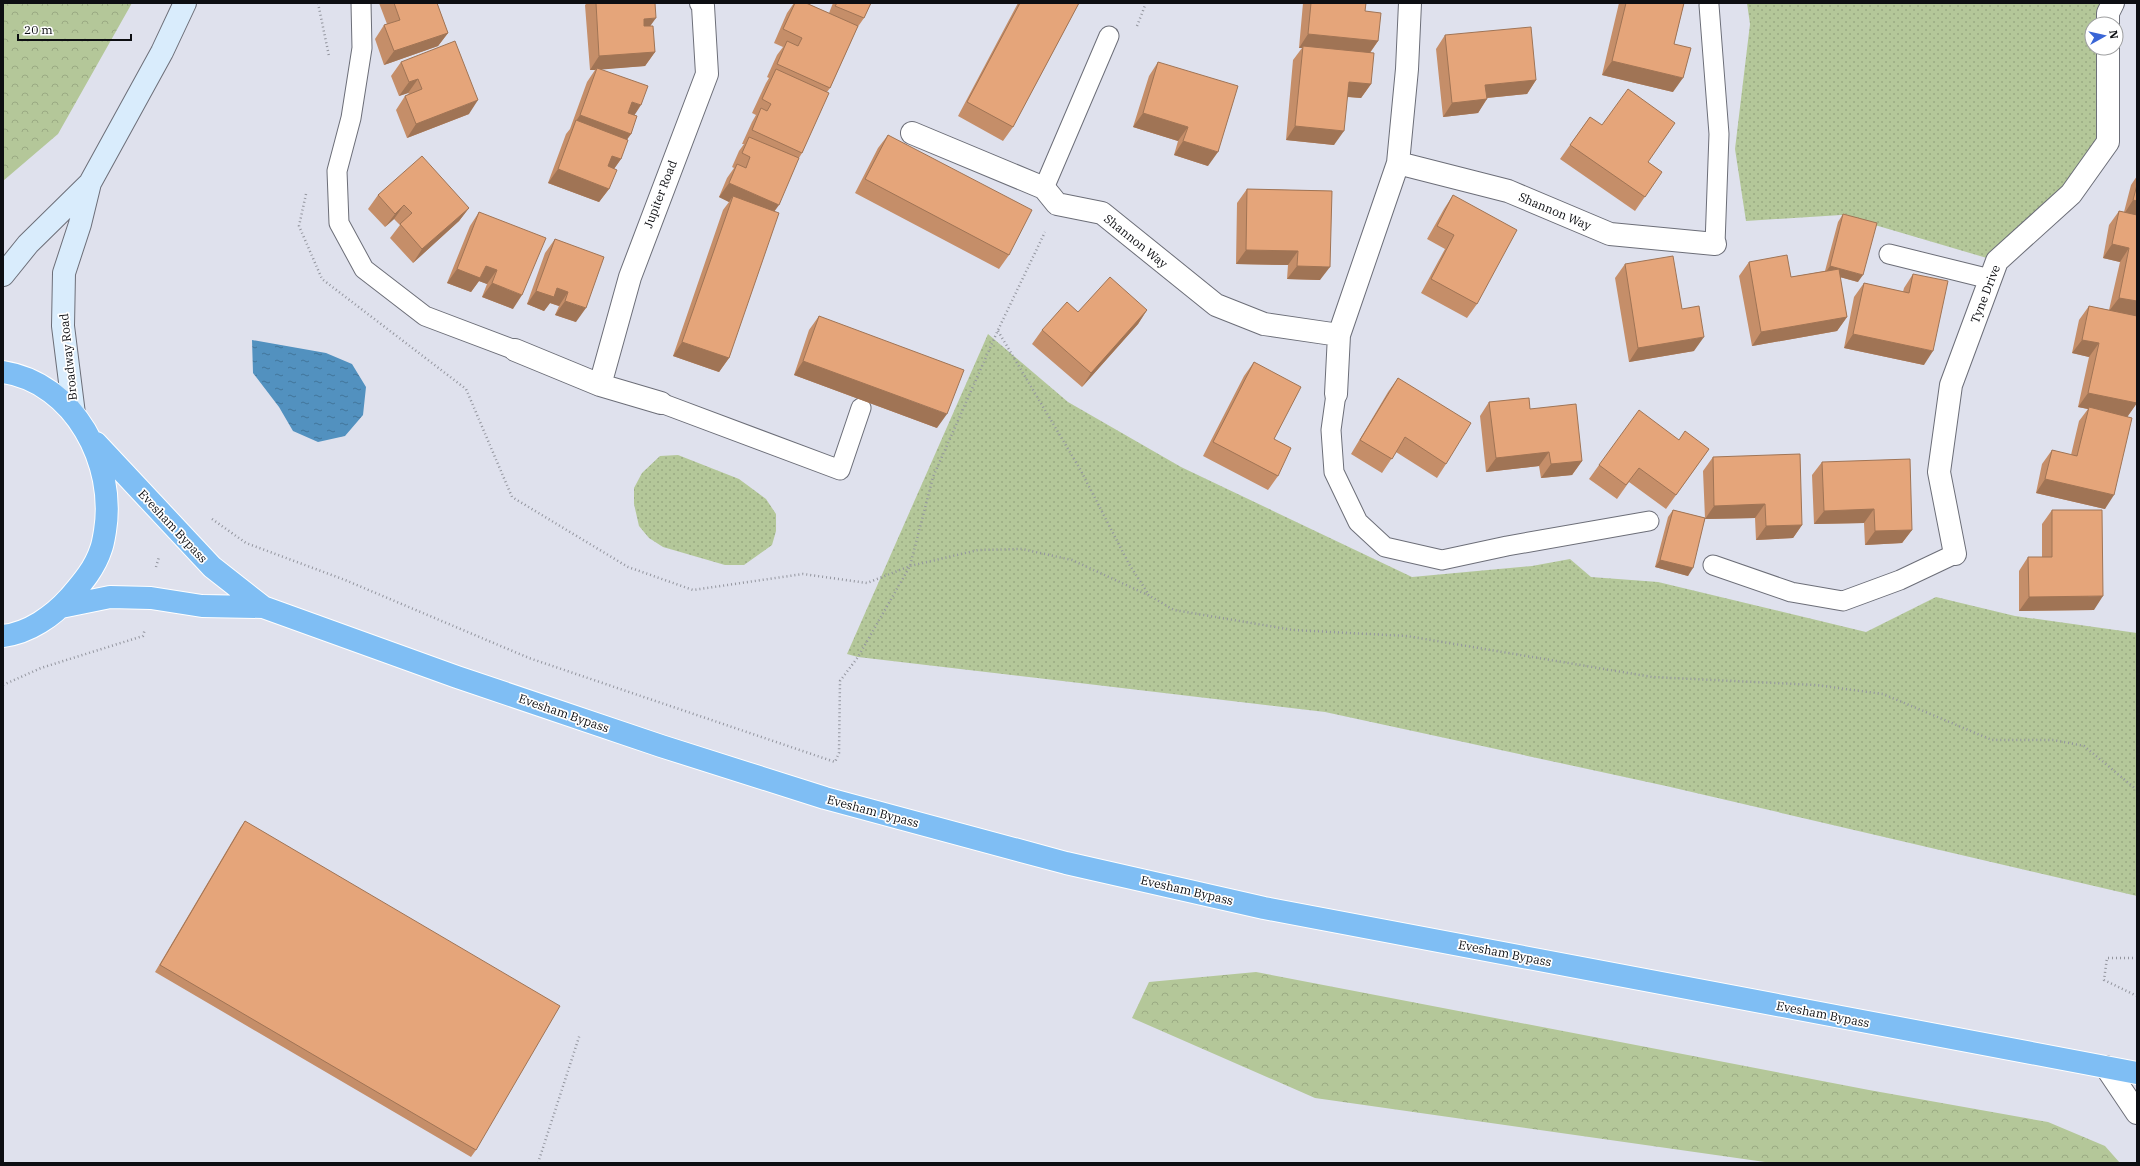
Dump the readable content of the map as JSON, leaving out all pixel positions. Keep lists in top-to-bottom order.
{
  "streets": {
    "highway": ["Evesham Bypass"],
    "street": [
      "Jupiter Road",
      "Shannon Way",
      "Tyne Drive",
      "Broadway Road"
    ]
  },
  "scale_bar": "20 m",
  "north": "right"
}
